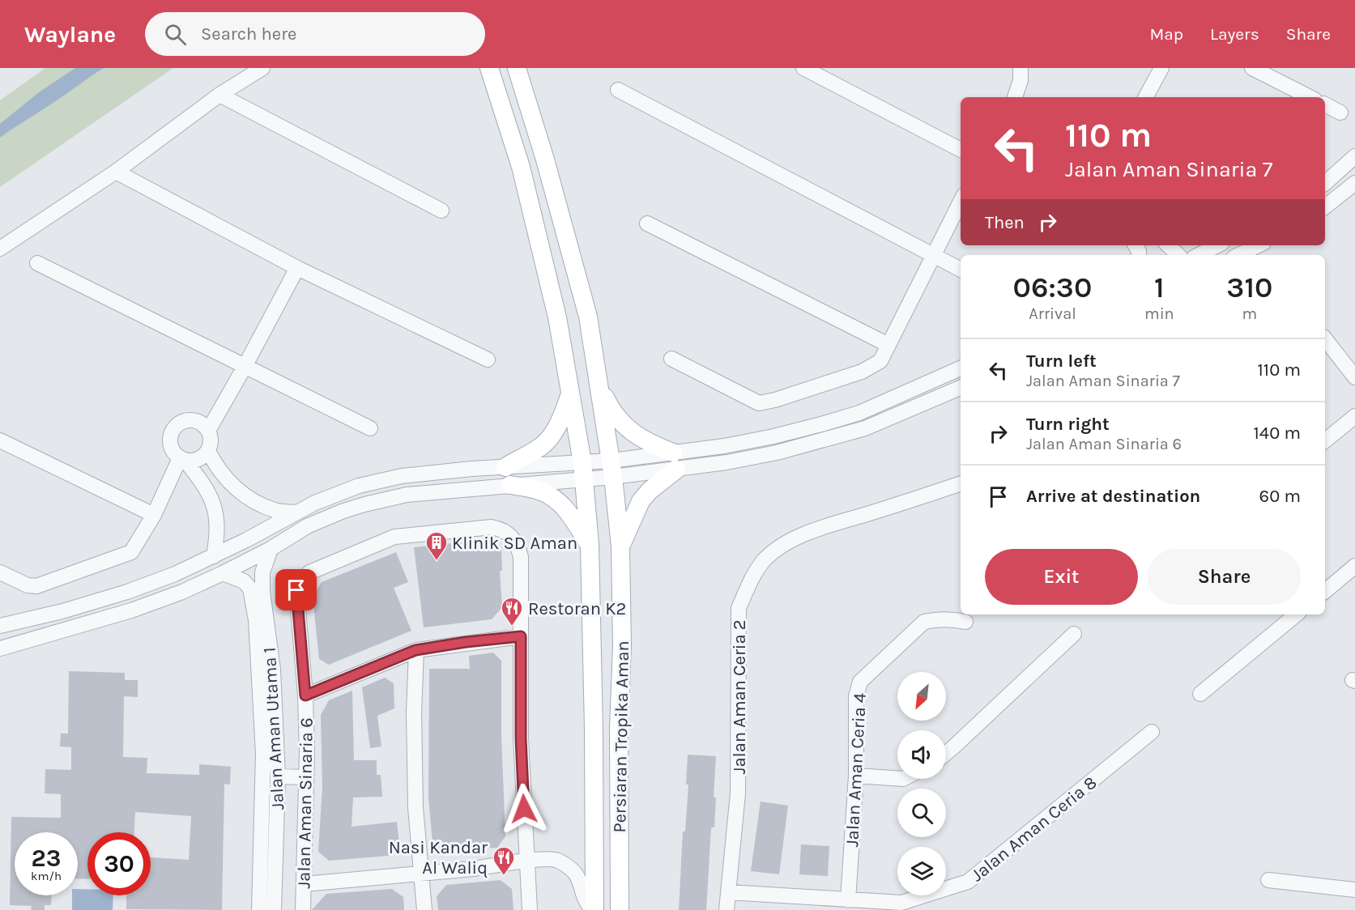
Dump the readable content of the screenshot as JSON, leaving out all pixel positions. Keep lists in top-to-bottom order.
{
  "streets": {
    "main road": ["Persiaran Tropika Aman"],
    "street": [
      "Jalan Aman Ceria 2",
      "Jalan Aman Utama 1",
      "Jalan Aman Ceria 4",
      "Jalan Aman Sinaria 6",
      "Jalan Aman Ceria 8"
    ]
  },
  "crossings": [
    ["Jalan Aman Ceria 2", "Jalan Aman Ceria 8"],
    ["Jalan Aman Ceria 4", "Jalan Aman Ceria 8"]
  ],
  "places": {
    "building": ["Klinik SD Aman"],
    "restaurant": ["Restoran K2", "Nasi Kandar Al Waliq"]
  },
  "north": "bottom left",
  "page": {
    "header": "Waylane",
    "search": "Search here",
    "nav": ["Map", "Layers", "Share"],
    "turn": ["110 m", "Jalan Aman Sinaria 7"],
    "then": "Then",
    "eta": [
      "06:30",
      "Arrival",
      "1",
      "min",
      "310",
      "m"
    ],
    "list": [
      {
        "name": "Turn left",
        "note": "Jalan Aman Sinaria 7",
        "value": "110 m"
      },
      {
        "name": "Turn right",
        "note": "Jalan Aman Sinaria 6",
        "value": "140 m"
      },
      {
        "name": "Arrive at destination",
        "value": "60 m"
      }
    ],
    "buttons": ["Exit", "Share"],
    "speed": "23 km/h",
    "limit": "30"
  }
}
